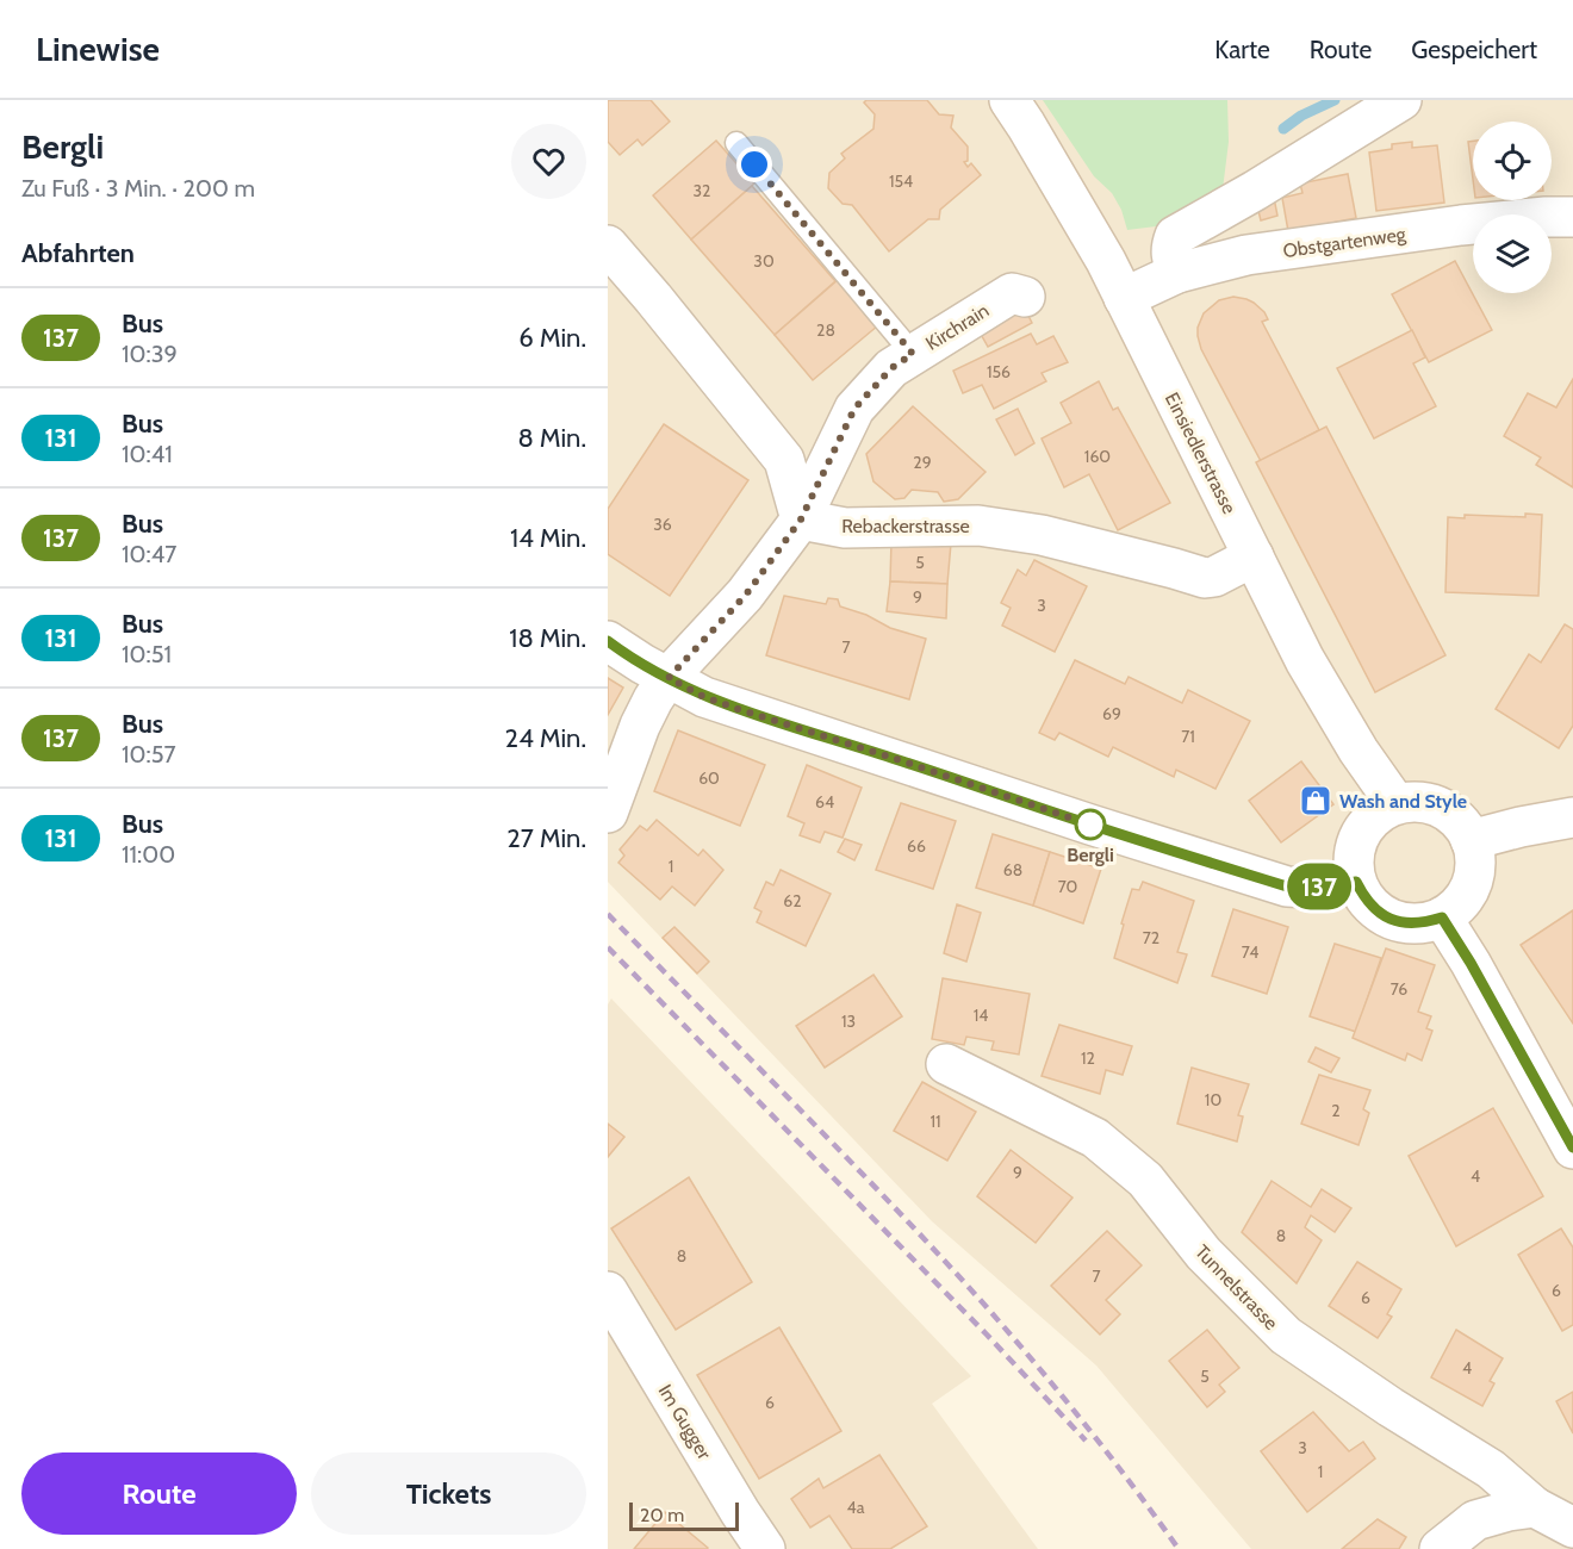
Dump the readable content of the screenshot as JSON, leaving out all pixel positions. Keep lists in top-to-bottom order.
{
  "streets": {
    "street": [
      "Obstgartenweg",
      "Kirchrain",
      "Einsiedlerstrasse",
      "Rebackerstrasse",
      "Tunnelstrasse",
      "Im Gugger"
    ]
  },
  "crossings": [
    ["Obstgartenweg", "Einsiedlerstrasse"],
    ["Kirchrain", "Rebackerstrasse"],
    ["Einsiedlerstrasse", "Rebackerstrasse"]
  ],
  "places": {
    "shop": ["Wash and Style"],
    "other": ["Bergli"]
  },
  "lines": ["bus line 137"],
  "house_numbers": [
    "154",
    "32",
    "30",
    "28",
    "156",
    "160",
    "29",
    "36",
    "5",
    "9",
    "3",
    "7",
    "69",
    "71",
    "60",
    "64",
    "66",
    "1",
    "68",
    "70",
    "62",
    "72",
    "74",
    "76",
    "14",
    "13",
    "12",
    "10",
    "2",
    "11",
    "9",
    "4",
    "8",
    "8",
    "7",
    "6",
    "6",
    "4",
    "5",
    "6",
    "3",
    "1",
    "4a"
  ],
  "scale_bar": "20 m",
  "page": {
    "header": "Linewise",
    "nav": ["Karte", "Route", "Gespeichert"],
    "heading": [
      ["Bergli", "Zu Fuß · 3 Min. · 200 m"],
      "Abfahrten"
    ],
    "on_map": "137",
    "list": [
      {
        "mark": "137",
        "name": "Bus",
        "note": "10:39",
        "value": "6 Min."
      },
      {
        "mark": "131",
        "name": "Bus",
        "note": "10:41",
        "value": "8 Min."
      },
      {
        "mark": "137",
        "name": "Bus",
        "note": "10:47",
        "value": "14 Min."
      },
      {
        "mark": "131",
        "name": "Bus",
        "note": "10:51",
        "value": "18 Min."
      },
      {
        "mark": "137",
        "name": "Bus",
        "note": "10:57",
        "value": "24 Min."
      },
      {
        "mark": "131",
        "name": "Bus",
        "note": "11:00",
        "value": "27 Min."
      }
    ],
    "buttons": ["Route", "Tickets"],
    "scale": "20 m"
  }
}
